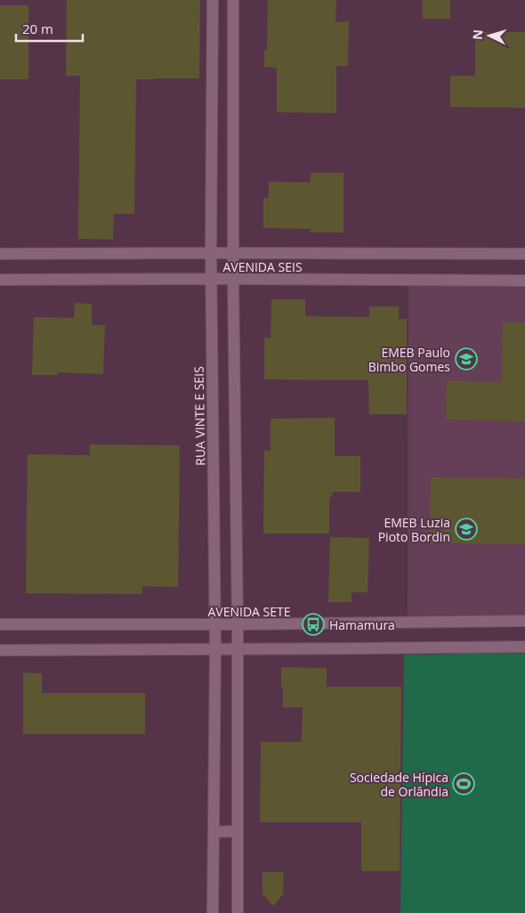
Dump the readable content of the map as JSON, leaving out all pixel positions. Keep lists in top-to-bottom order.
{
  "streets": {
    "street": ["AVENIDA SEIS", "RUA VINTE E SEIS", "AVENIDA SETE"]
  },
  "crossings": [
    ["AVENIDA SEIS", "RUA VINTE E SEIS"],
    ["RUA VINTE E SEIS", "AVENIDA SETE"]
  ],
  "places": {
    "school or university": ["EMEB Paulo Bimbo Gomes", "EMEB Luzia Pioto Bordin"],
    "bus stop": ["Hamamura"],
    "sports": ["Sociedade Hípica de Orlândia"]
  },
  "scale_bar": "20 m",
  "north": "left"
}
